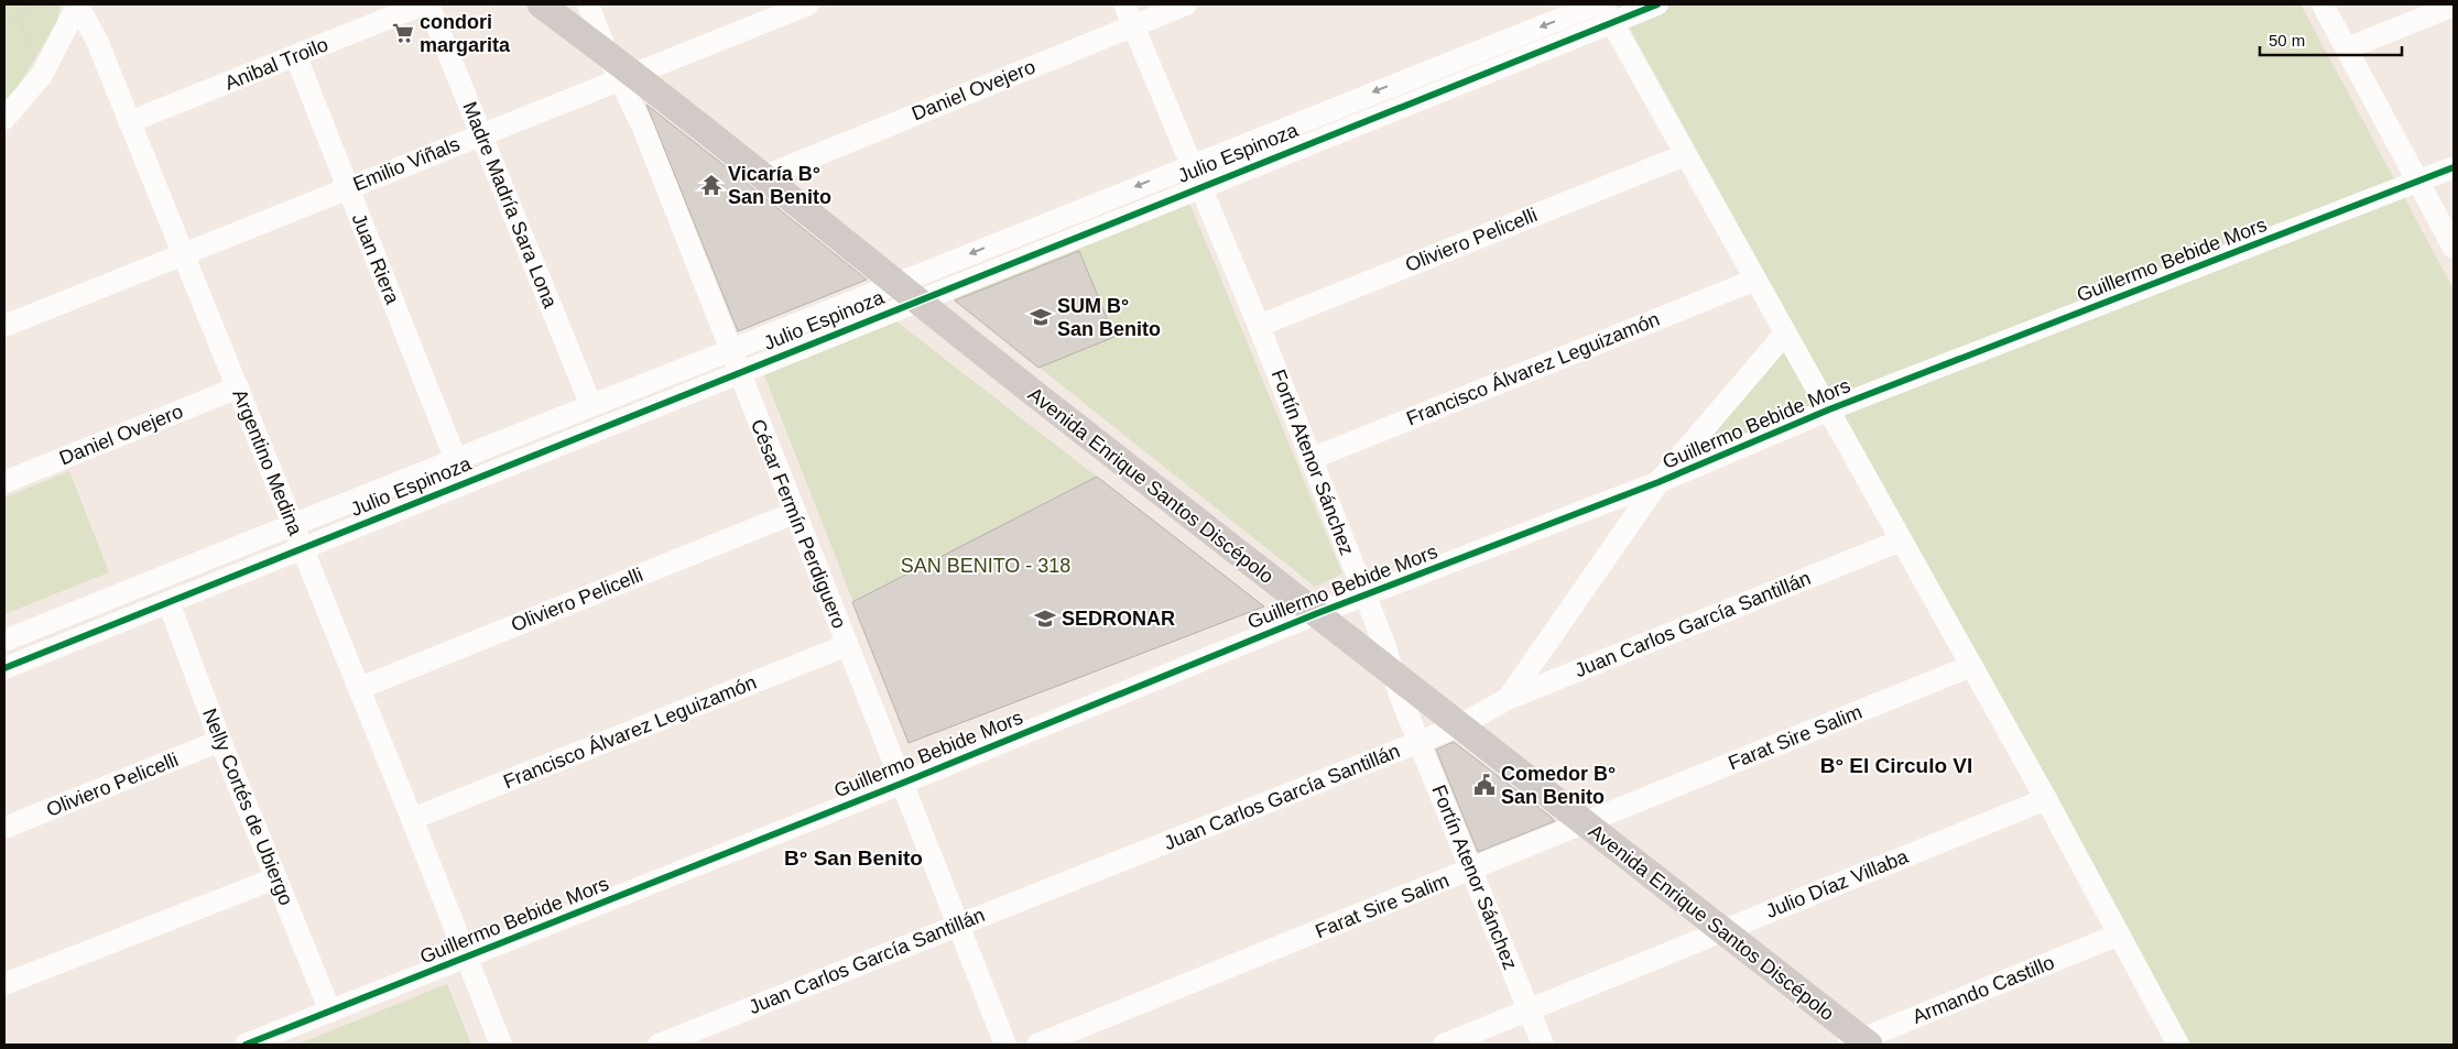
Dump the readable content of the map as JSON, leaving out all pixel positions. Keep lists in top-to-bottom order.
{
  "streets": {
    "main road": ["Avenida Enrique Santos Discépolo"],
    "street": [
      "Anibal Troilo",
      "Daniel Ovejero",
      "Julio Espinoza",
      "Emilio Viñals",
      "Madre Madría Sara Lona",
      "Oliviero Pelicelli",
      "Juan Riera",
      "Guillermo Bebide Mors",
      "Francisco Álvarez Leguizamón",
      "Argentino Medina",
      "Fortín Atenor Sánchez",
      "César Fermín Perdiguero",
      "Juan Carlos García Santillán",
      "Farat Sire Salim",
      "Nelly Cortés de Ubiergo",
      "Julio Díaz Villaba",
      "Armando Castillo"
    ]
  },
  "crossings": [
    ["Anibal Troilo", "Juan Riera"],
    ["Anibal Troilo", "Argentino Medina"],
    ["Daniel Ovejero", "Argentino Medina"],
    ["Daniel Ovejero", "Fortín Atenor Sánchez"],
    ["Daniel Ovejero", "Avenida Enrique Santos Discépolo"],
    ["Julio Espinoza", "Madre Madría Sara Lona"],
    ["Julio Espinoza", "Juan Riera"],
    ["Julio Espinoza", "Argentino Medina"],
    ["Julio Espinoza", "Fortín Atenor Sánchez"],
    ["Julio Espinoza", "Avenida Enrique Santos Discépolo"],
    ["Julio Espinoza", "César Fermín Perdiguero"],
    ["Julio Espinoza", "Nelly Cortés de Ubiergo"],
    ["Emilio Viñals", "Madre Madría Sara Lona"],
    ["Emilio Viñals", "Juan Riera"],
    ["Emilio Viñals", "Argentino Medina"],
    ["Emilio Viñals", "Avenida Enrique Santos Discépolo"],
    ["Emilio Viñals", "César Fermín Perdiguero"],
    ["Oliviero Pelicelli", "Argentino Medina"],
    ["Oliviero Pelicelli", "Fortín Atenor Sánchez"],
    ["Oliviero Pelicelli", "César Fermín Perdiguero"],
    ["Oliviero Pelicelli", "Nelly Cortés de Ubiergo"],
    ["Guillermo Bebide Mors", "Argentino Medina"],
    ["Guillermo Bebide Mors", "Fortín Atenor Sánchez"],
    ["Guillermo Bebide Mors", "Avenida Enrique Santos Discépolo"],
    ["Guillermo Bebide Mors", "César Fermín Perdiguero"],
    ["Guillermo Bebide Mors", "Nelly Cortés de Ubiergo"],
    ["Francisco Álvarez Leguizamón", "Argentino Medina"],
    ["Francisco Álvarez Leguizamón", "Fortín Atenor Sánchez"],
    ["Francisco Álvarez Leguizamón", "César Fermín Perdiguero"],
    ["Fortín Atenor Sánchez", "Avenida Enrique Santos Discépolo"],
    ["Fortín Atenor Sánchez", "Juan Carlos García Santillán"],
    ["Fortín Atenor Sánchez", "Farat Sire Salim"],
    ["Fortín Atenor Sánchez", "Julio Díaz Villaba"],
    ["Avenida Enrique Santos Discépolo", "César Fermín Perdiguero"],
    ["Avenida Enrique Santos Discépolo", "Juan Carlos García Santillán"],
    ["Avenida Enrique Santos Discépolo", "Farat Sire Salim"],
    ["Avenida Enrique Santos Discépolo", "Julio Díaz Villaba"],
    ["Avenida Enrique Santos Discépolo", "Armando Castillo"],
    ["César Fermín Perdiguero", "Juan Carlos García Santillán"]
  ],
  "districts": ["B° El Circulo VI", "B° San Benito"],
  "parks": ["SAN BENITO - 318"],
  "places": {
    "supermarket": ["condori margarita"],
    "temple": ["Vicaría B° San Benito"],
    "school or university": ["SUM B° San Benito", "SEDRONAR"],
    "public building": ["Comedor B° San Benito"]
  },
  "scale_bar": "50 m"
}
